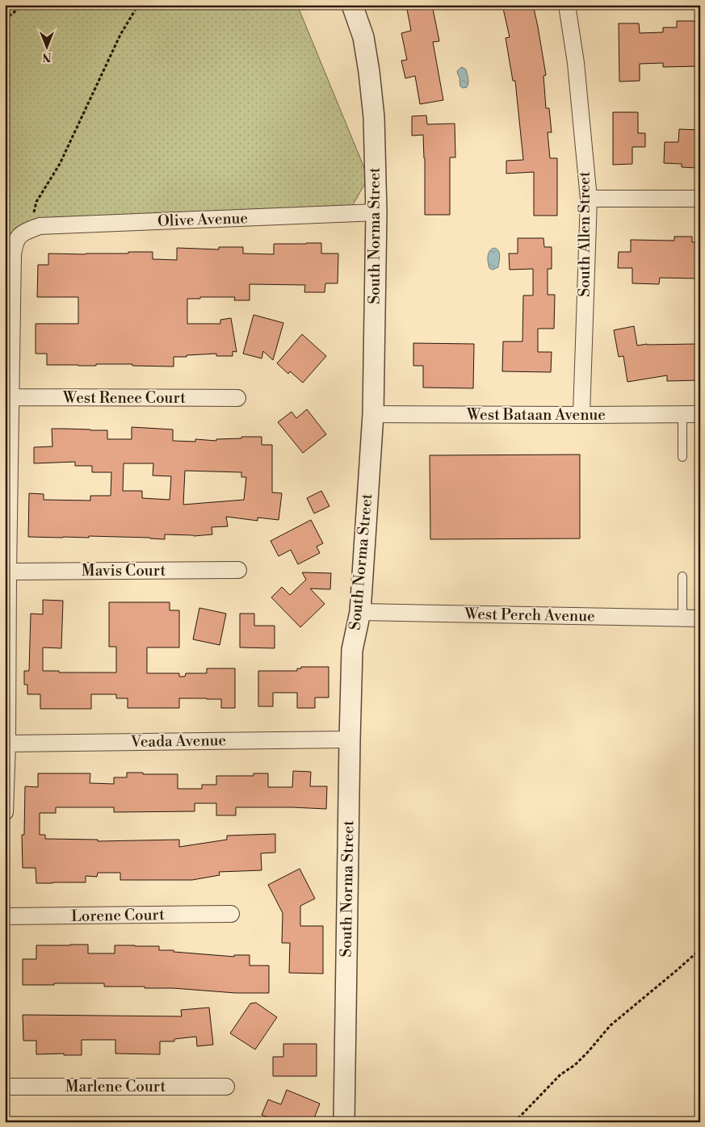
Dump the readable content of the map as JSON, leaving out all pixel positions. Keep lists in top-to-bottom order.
{
  "streets": {
    "street": [
      "Olive Avenue",
      "South Allen Street",
      "South Norma Street",
      "West Renee Court",
      "West Bataan Avenue",
      "Mavis Court",
      "West Perch Avenue",
      "Veada Avenue",
      "Lorene Court",
      "Marlene Court"
    ]
  },
  "crossings": [
    ["Olive Avenue", "South Norma Street"],
    ["South Allen Street", "West Bataan Avenue"],
    ["South Norma Street", "West Bataan Avenue"],
    ["South Norma Street", "West Perch Avenue"],
    ["South Norma Street", "Veada Avenue"]
  ],
  "north": "bottom"
}
